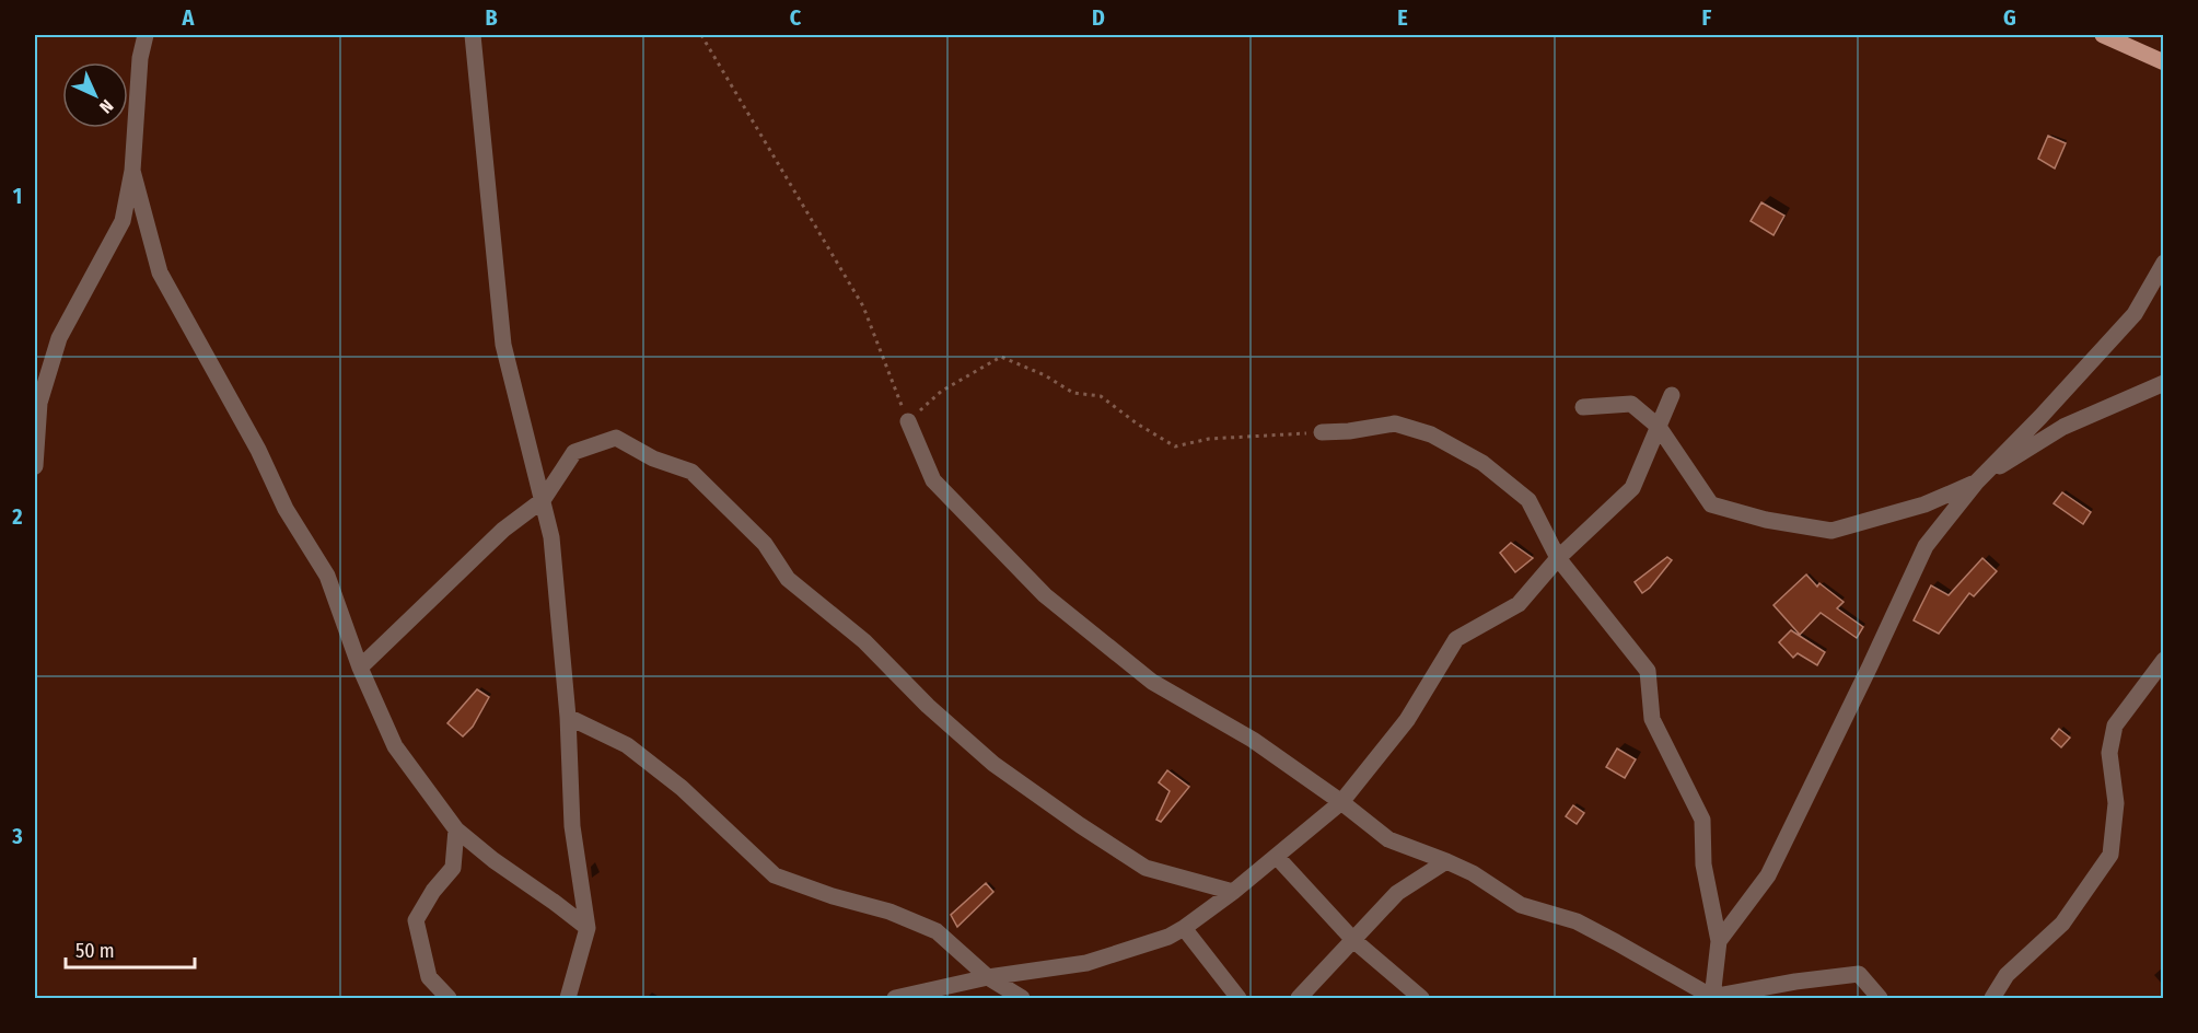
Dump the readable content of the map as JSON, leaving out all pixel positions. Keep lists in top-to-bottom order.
{
  "scale_bar": "50 m",
  "north": "bottom right",
  "grid": {
    "columns": [
      "A",
      "B",
      "C",
      "D",
      "E",
      "F",
      "G"
    ],
    "rows": ["1", "2", "3"]
  }
}
